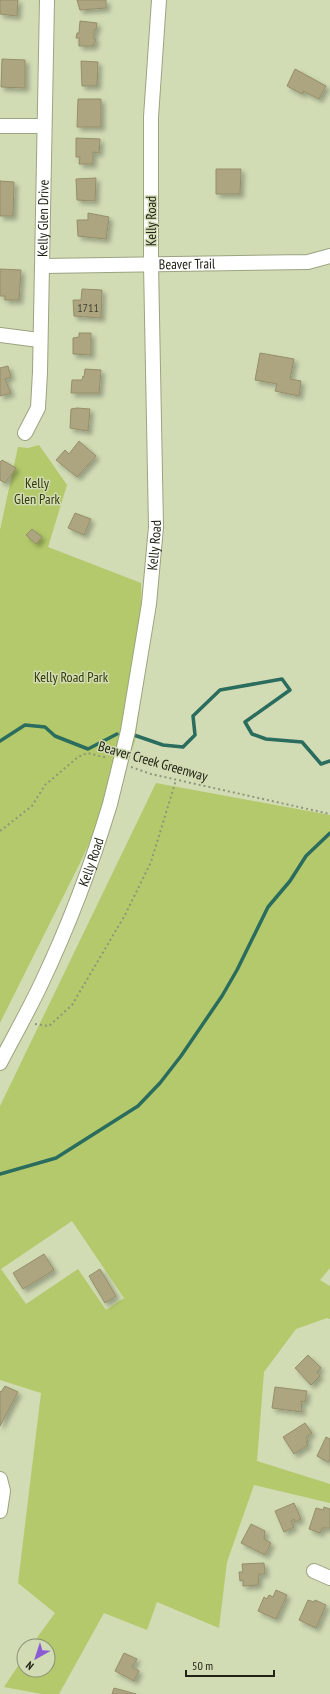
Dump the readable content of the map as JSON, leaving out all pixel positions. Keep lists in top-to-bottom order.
{
  "streets": {
    "street": ["Kelly Glen Drive", "Kelly Road", "Beaver Trail"],
    "path": ["Beaver Creek Greenway"]
  },
  "crossings": [
    ["Kelly Glen Drive", "Beaver Trail"],
    ["Kelly Road", "Beaver Trail"]
  ],
  "parks": ["Kelly Glen Park", "Kelly Road Park"],
  "house_numbers": ["1711"],
  "scale_bar": "50 m",
  "north": "bottom left"
}
